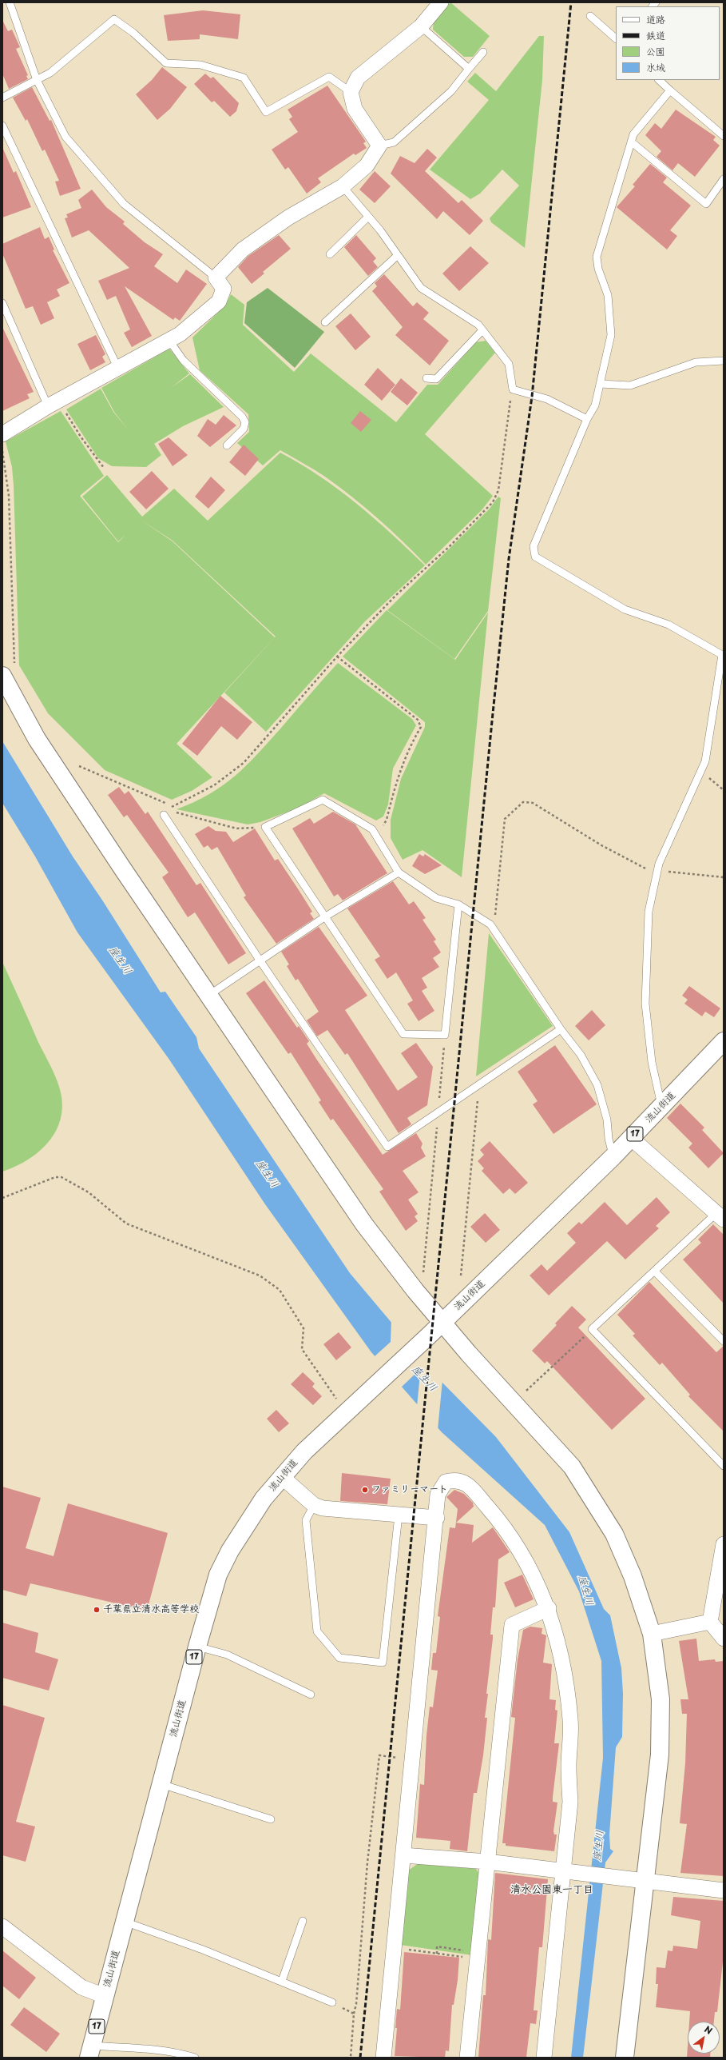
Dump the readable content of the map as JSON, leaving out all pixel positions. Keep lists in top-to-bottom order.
{
  "streets": {
    "street": ["流山街道", "17"]
  },
  "districts": ["清水公園東一丁目"],
  "water": ["座生川"],
  "places": ["ファミリーマート", "千葉県立清水高等学校"],
  "legend": [
    "道路",
    "鉄道",
    "公園",
    "水域"
  ],
  "north": "top right"
}
